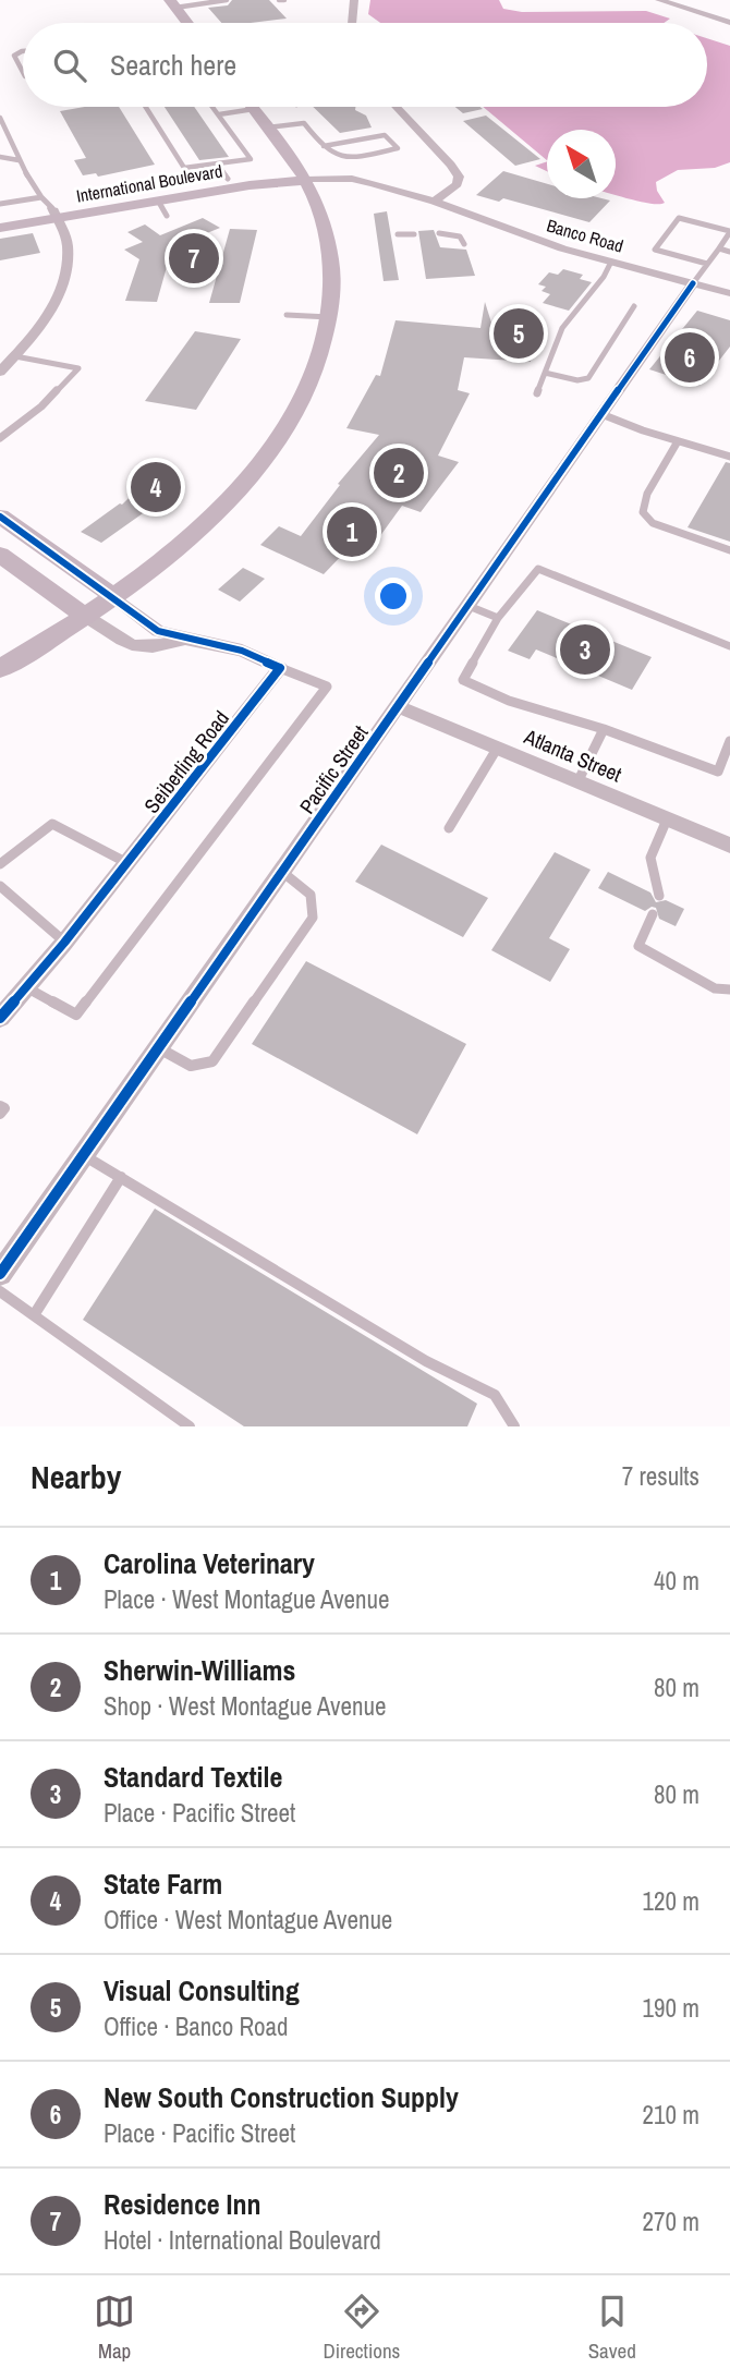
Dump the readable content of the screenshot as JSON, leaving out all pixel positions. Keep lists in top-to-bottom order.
{
  "streets": {
    "main road": ["International Boulevard"],
    "street": [
      "Banco Road",
      "Atlanta Street",
      "Seiberling Road",
      "Pacific Street"
    ]
  },
  "crossings": [
    ["International Boulevard", "Banco Road"],
    ["Banco Road", "Pacific Street"],
    ["Atlanta Street", "Pacific Street"]
  ],
  "north": "top left",
  "page": {
    "search": "Search here",
    "pins": [
      "7",
      "5",
      "6",
      "2",
      "4",
      "1",
      "3"
    ],
    "heading": ["Nearby", "7 results"],
    "list": [
      {
        "mark": "1",
        "name": "Carolina Veterinary",
        "note": "Place · West Montague Avenue",
        "value": "40 m"
      },
      {
        "mark": "2",
        "name": "Sherwin-Williams",
        "note": "Shop · West Montague Avenue",
        "value": "80 m"
      },
      {
        "mark": "3",
        "name": "Standard Textile",
        "note": "Place · Pacific Street",
        "value": "80 m"
      },
      {
        "mark": "4",
        "name": "State Farm",
        "note": "Office · West Montague Avenue",
        "value": "120 m"
      },
      {
        "mark": "5",
        "name": "Visual Consulting",
        "note": "Office · Banco Road",
        "value": "190 m"
      },
      {
        "mark": "6",
        "name": "New South Construction Supply",
        "note": "Place · Pacific Street",
        "value": "210 m"
      },
      {
        "mark": "7",
        "name": "Residence Inn",
        "note": "Hotel · International Boulevard",
        "value": "270 m"
      }
    ],
    "nav": ["Map", "Directions", "Saved"]
  }
}
